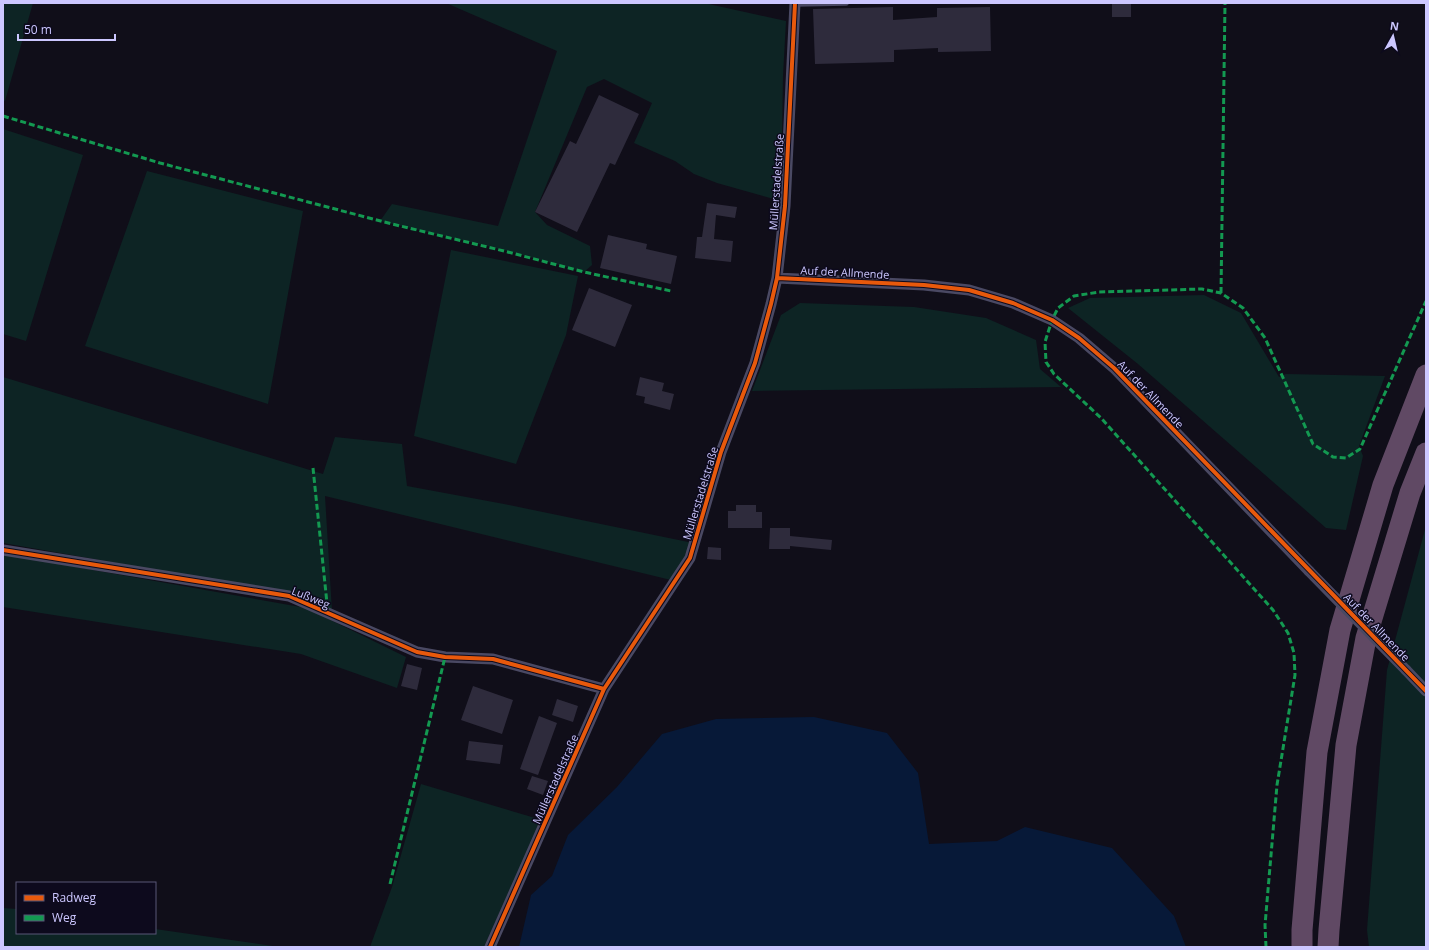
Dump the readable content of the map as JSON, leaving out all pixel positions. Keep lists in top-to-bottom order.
{
  "streets": {
    "street": ["Müllerstadelstraße", "Auf der Allmende", "Lußweg"]
  },
  "crossings": [
    ["Müllerstadelstraße", "Auf der Allmende"],
    ["Müllerstadelstraße", "Lußweg"]
  ],
  "legend": ["Radweg", "Weg"],
  "scale_bar": "50 m",
  "north": "top"
}
